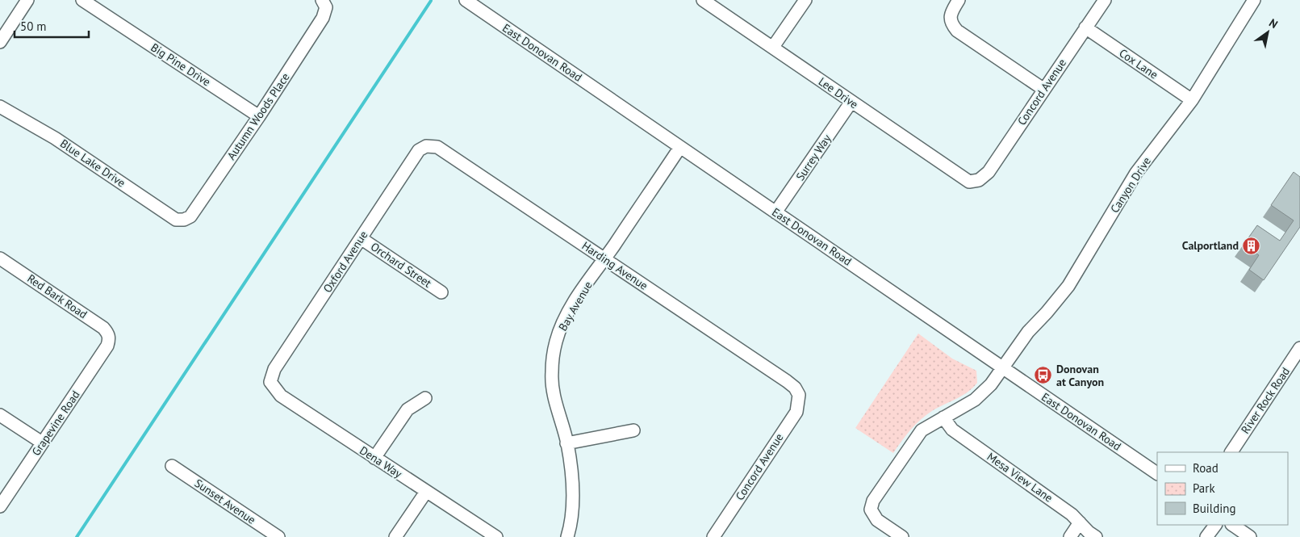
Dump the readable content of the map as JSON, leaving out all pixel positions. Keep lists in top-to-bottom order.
{
  "streets": {
    "street": [
      "East Donovan Road",
      "Cox Lane",
      "Big Pine Drive",
      "Concord Avenue",
      "Lee Drive",
      "Autumn Woods Place",
      "Surrey Way",
      "Blue Lake Drive",
      "Canyon Drive",
      "Oxford Avenue",
      "Orchard Street",
      "Harding Avenue",
      "Red Bark Road",
      "Bay Avenue",
      "River Rock Road",
      "Grapevine Road",
      "Dena Way",
      "Mesa View Lane",
      "Sunset Avenue"
    ]
  },
  "crossings": [
    ["East Donovan Road", "Surrey Way"],
    ["East Donovan Road", "Canyon Drive"],
    ["East Donovan Road", "Bay Avenue"],
    ["Cox Lane", "Concord Avenue"],
    ["Cox Lane", "Canyon Drive"],
    ["Big Pine Drive", "Autumn Woods Place"],
    ["Concord Avenue", "Lee Drive"],
    ["Concord Avenue", "Harding Avenue"],
    ["Lee Drive", "Surrey Way"],
    ["Autumn Woods Place", "Blue Lake Drive"],
    ["Canyon Drive", "Mesa View Lane"],
    ["Oxford Avenue", "Orchard Street"],
    ["Oxford Avenue", "Harding Avenue"],
    ["Oxford Avenue", "Dena Way"],
    ["Harding Avenue", "Bay Avenue"],
    ["Red Bark Road", "Grapevine Road"]
  ],
  "places": {
    "building": ["Calportland"],
    "bus stop": ["Donovan at Canyon"]
  },
  "legend": ["Road", "Park", "Building"],
  "scale_bar": "50 m",
  "north": "top right"
}
